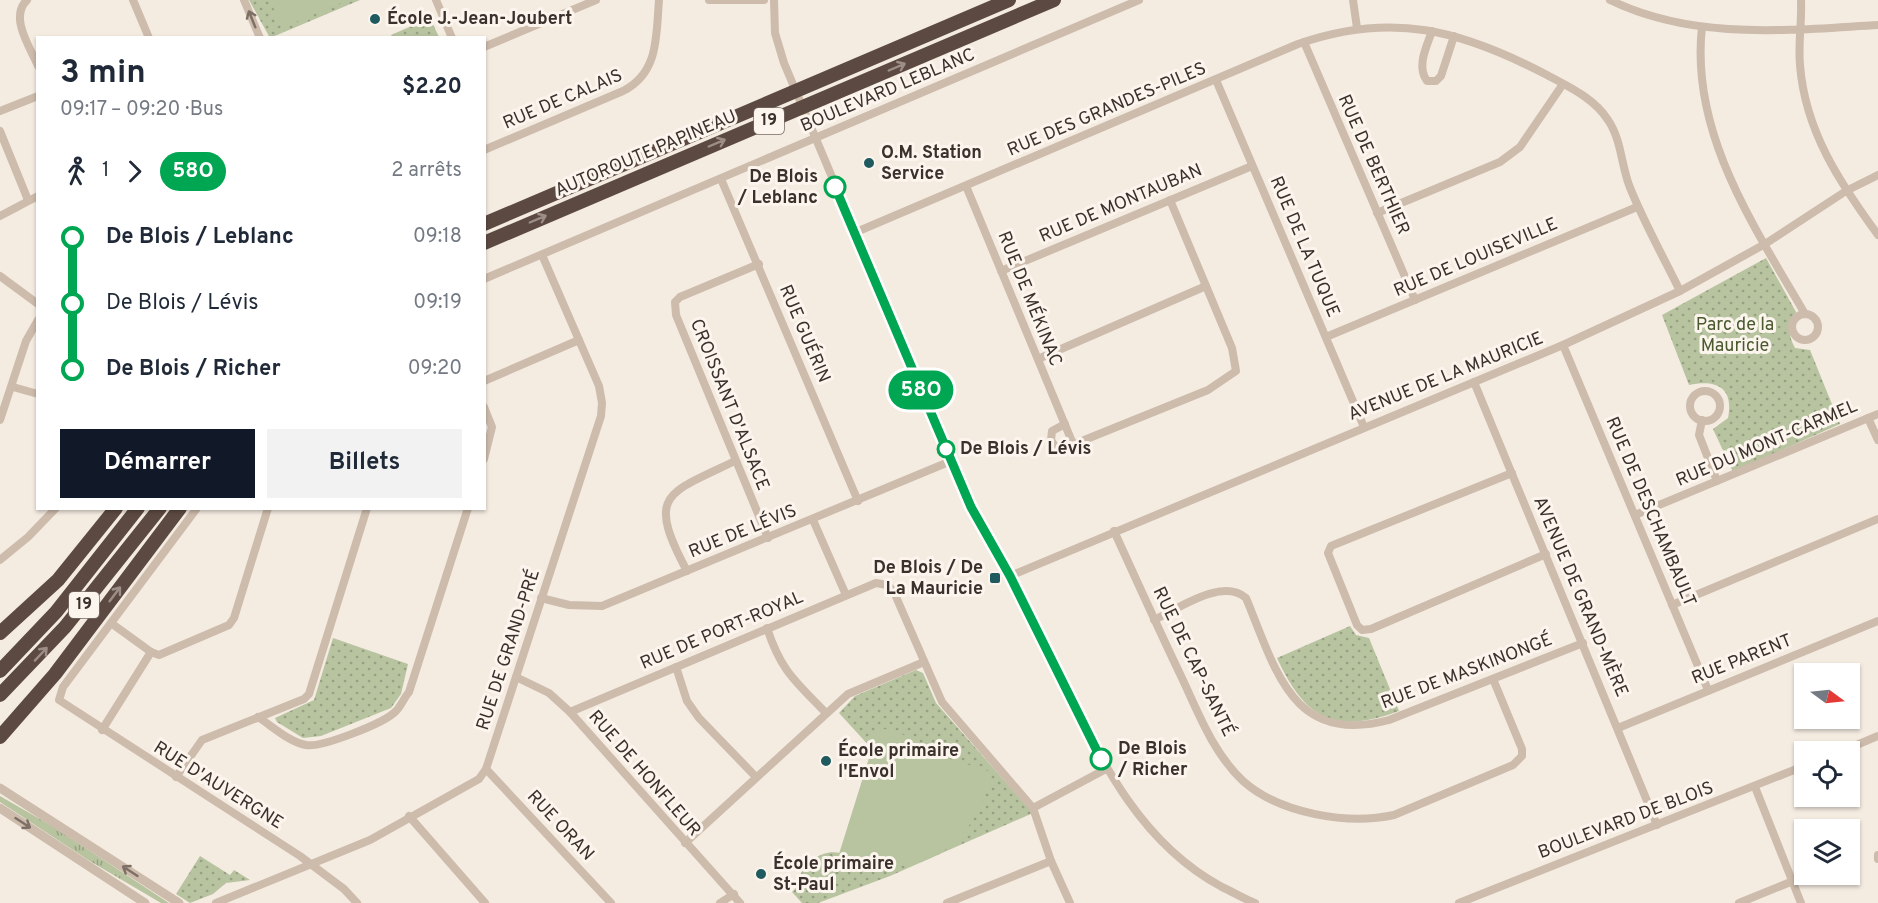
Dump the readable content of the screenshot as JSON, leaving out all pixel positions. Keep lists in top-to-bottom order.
{
  "streets": {
    "highway": ["19", "AUTOROUTE PAPINEAU"],
    "street": [
      "BOULEVARD LEBLANC",
      "RUE DE CALAIS",
      "RUE DES GRANDES-PILES",
      "RUE DE BERTHIER",
      "RUE DE MONTAUBAN",
      "RUE DE LA TUQUE",
      "RUE DE LOUISEVILLE",
      "RUE DE MÉKINAC",
      "RUE GUÉRIN",
      "AVENUE DE LA MAURICIE",
      "CROISSANT D'ALSACE",
      "RUE DU MONT-CARMEL",
      "RUE DE DESCHAMBAULT",
      "RUE DE LÉVIS",
      "AVENUE DE GRAND-MÈRE",
      "RUE DE PORT-ROYAL",
      "RUE DE GRAND-PRÉ",
      "RUE PARENT",
      "RUE DE CAP-SANTÉ",
      "RUE DE MASKINONGÉ",
      "RUE DE HONFLEUR",
      "RUE D'AUVERGNE",
      "BOULEVARD DE BLOIS",
      "RUE ORAN"
    ]
  },
  "crossings": [
    ["BOULEVARD LEBLANC", "RUE GUÉRIN"],
    ["BOULEVARD LEBLANC", "RUE DE GRAND-PRÉ"],
    ["RUE DES GRANDES-PILES", "RUE DE BERTHIER"],
    ["RUE DES GRANDES-PILES", "RUE DE LA TUQUE"],
    ["RUE DES GRANDES-PILES", "RUE DE LOUISEVILLE"],
    ["RUE DES GRANDES-PILES", "RUE DE MÉKINAC"],
    ["RUE DES GRANDES-PILES", "AVENUE DE LA MAURICIE"],
    ["RUE DE BERTHIER", "RUE DE LOUISEVILLE"],
    ["RUE DE MONTAUBAN", "RUE DE LA TUQUE"],
    ["RUE DE MONTAUBAN", "RUE DE MÉKINAC"],
    ["RUE DE LA TUQUE", "RUE DE LOUISEVILLE"],
    ["RUE DE LA TUQUE", "AVENUE DE LA MAURICIE"],
    ["RUE GUÉRIN", "CROISSANT D'ALSACE"],
    ["RUE GUÉRIN", "RUE DE LÉVIS"],
    ["AVENUE DE LA MAURICIE", "RUE DE DESCHAMBAULT"],
    ["AVENUE DE LA MAURICIE", "AVENUE DE GRAND-MÈRE"],
    ["AVENUE DE LA MAURICIE", "RUE DE CAP-SANTÉ"],
    ["CROISSANT D'ALSACE", "RUE DE LÉVIS"],
    ["RUE DU MONT-CARMEL", "RUE DE DESCHAMBAULT"],
    ["RUE DE DESCHAMBAULT", "RUE PARENT"],
    ["RUE DE LÉVIS", "RUE DE GRAND-PRÉ"],
    ["AVENUE DE GRAND-MÈRE", "RUE PARENT"],
    ["AVENUE DE GRAND-MÈRE", "RUE DE MASKINONGÉ"],
    ["AVENUE DE GRAND-MÈRE", "BOULEVARD DE BLOIS"],
    ["RUE DE PORT-ROYAL", "RUE DE HONFLEUR"],
    ["RUE DE GRAND-PRÉ", "RUE DE HONFLEUR"],
    ["RUE DE GRAND-PRÉ", "RUE ORAN"],
    ["RUE DE CAP-SANTÉ", "RUE DE MASKINONGÉ"]
  ],
  "parks": ["Parc de la Mauricie"],
  "places": {
    "other": [
      "École J.-Jean-Joubert",
      "O.M. Station Service",
      "De Blois / Leblanc",
      "De Blois / Lévis",
      "De Blois / Richer",
      "École primaire l'Envol",
      "École primaire St-Paul"
    ],
    "transit": ["De Blois / De La Mauricie"]
  },
  "lines": ["bus line 58O"],
  "north": "right",
  "page": {
    "on_map": "58O",
    "heading": ["3 min", "09:17 – 09:20 · Bus", "$2.20"],
    "legs": ["1", "58O", "2 arrêts"],
    "list": [
      {
        "name": "De Blois / Leblanc",
        "value": "09:18"
      },
      {
        "name": "De Blois / Lévis",
        "value": "09:19"
      },
      {
        "name": "De Blois / Richer",
        "value": "09:20"
      }
    ],
    "buttons": ["Démarrer", "Billets"]
  }
}
